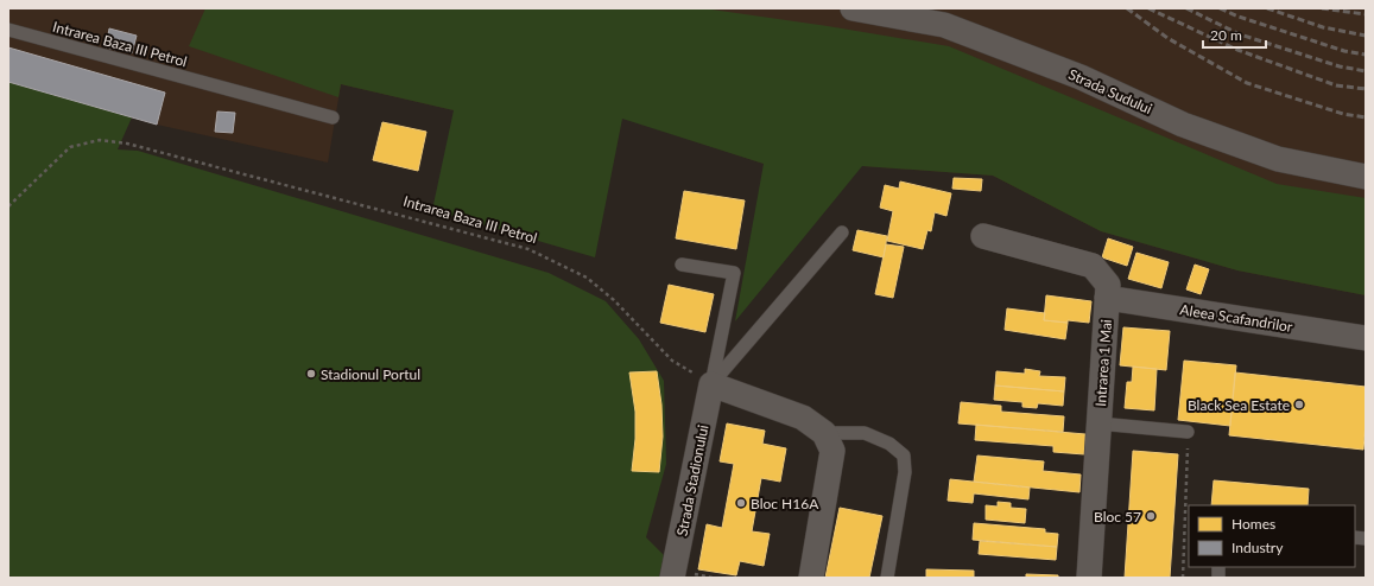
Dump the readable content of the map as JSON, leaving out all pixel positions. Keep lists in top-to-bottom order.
{
  "streets": {
    "street": [
      "Strada Sudului",
      "Aleea Scafandrilor",
      "Intrarea 1 Mai",
      "Strada Stadionului"
    ],
    "lane": ["Intrarea Baza III Petrol"]
  },
  "crossings": [
    ["Intrarea Baza III Petrol", "Strada Stadionului"],
    ["Aleea Scafandrilor", "Intrarea 1 Mai"]
  ],
  "places": [
    "Stadionul Portul",
    "Black Sea Estate",
    "Bloc H16A",
    "Bloc 57"
  ],
  "legend": ["Homes", "Industry"],
  "scale_bar": "20 m"
}
